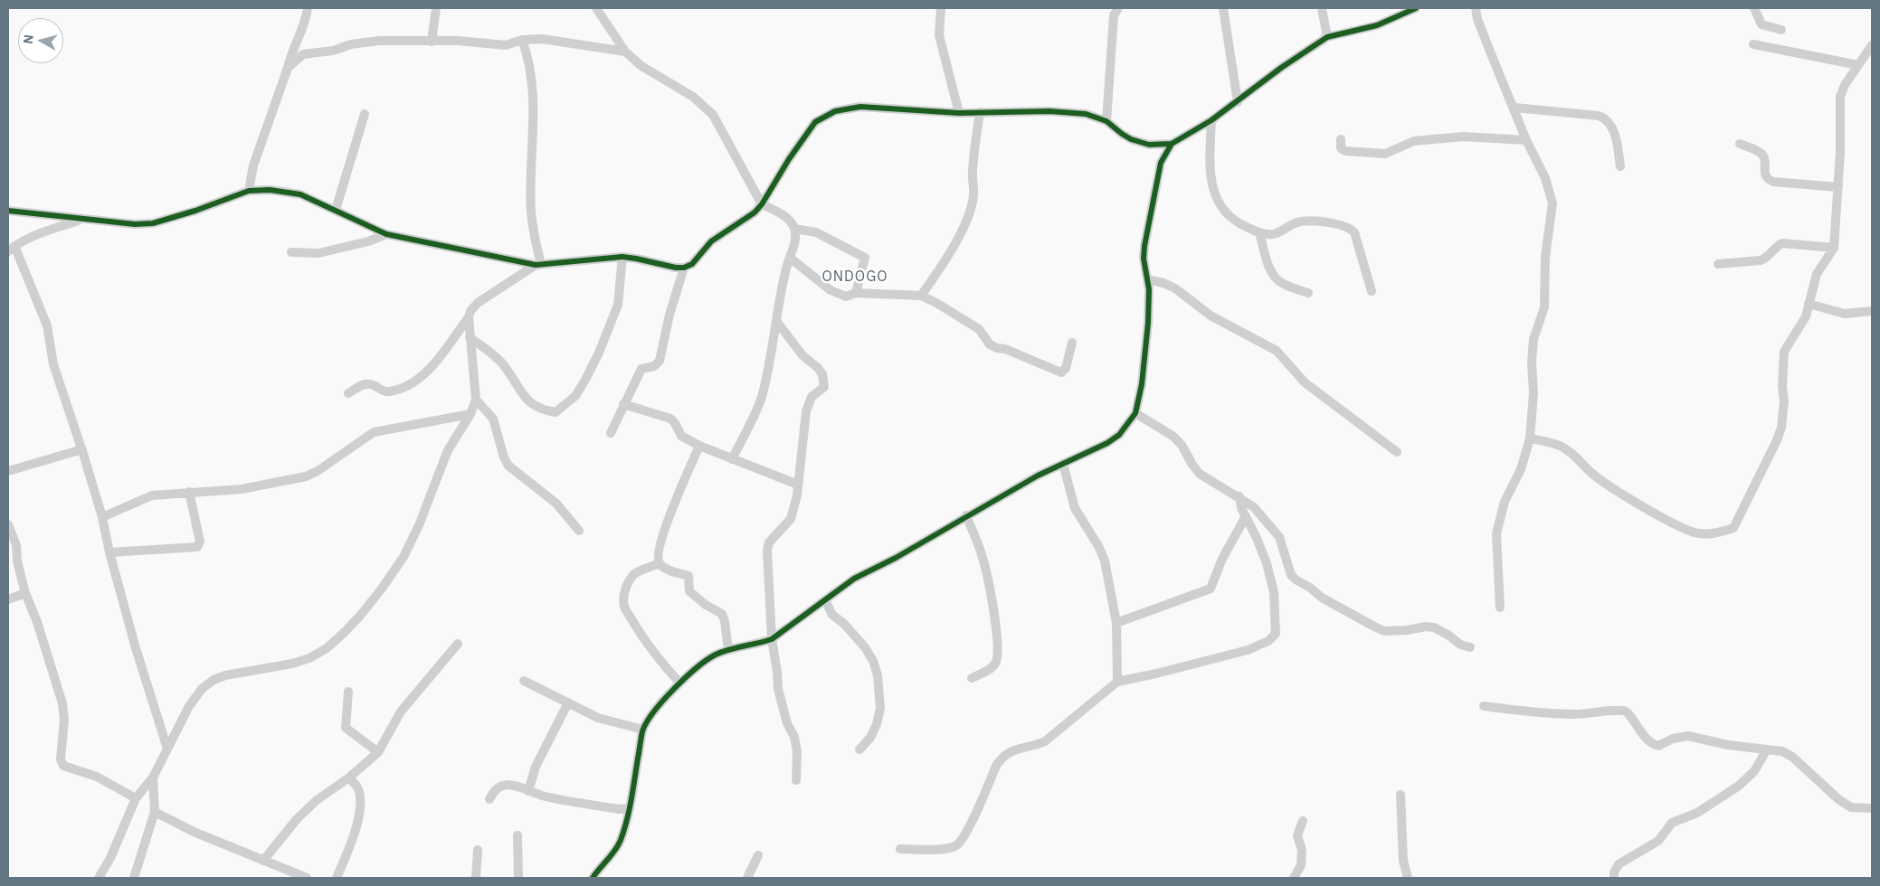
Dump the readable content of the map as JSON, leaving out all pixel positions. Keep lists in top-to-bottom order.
{
  "districts": ["ONDOGO"],
  "north": "left"
}
